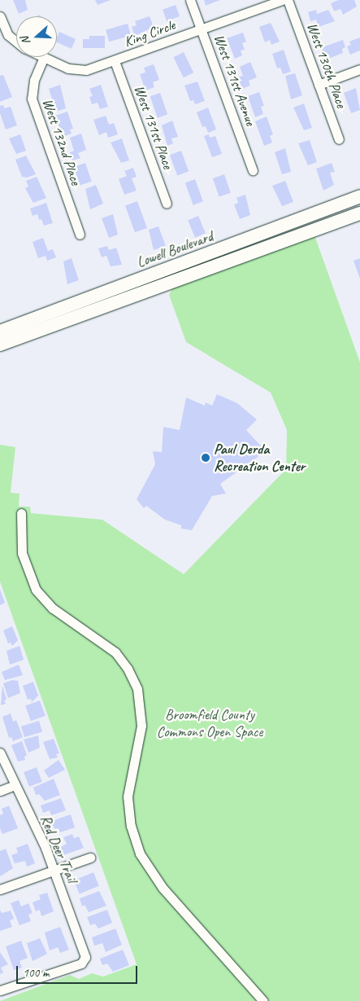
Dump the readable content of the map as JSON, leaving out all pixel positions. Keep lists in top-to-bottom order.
{
  "streets": {
    "main road": ["Lowell Boulevard"],
    "street": [
      "King Circle",
      "West 130th Place",
      "West 131st Avenue",
      "West 131st Place",
      "West 132nd Place",
      "Red Deer Trail"
    ]
  },
  "crossings": [
    ["King Circle", "West 131st Avenue"],
    ["King Circle", "West 131st Place"],
    ["King Circle", "West 132nd Place"]
  ],
  "parks": ["Broomfield County Commons Open Space"],
  "places": ["Paul Derda Recreation Center"],
  "scale_bar": "100 m",
  "north": "left"
}
